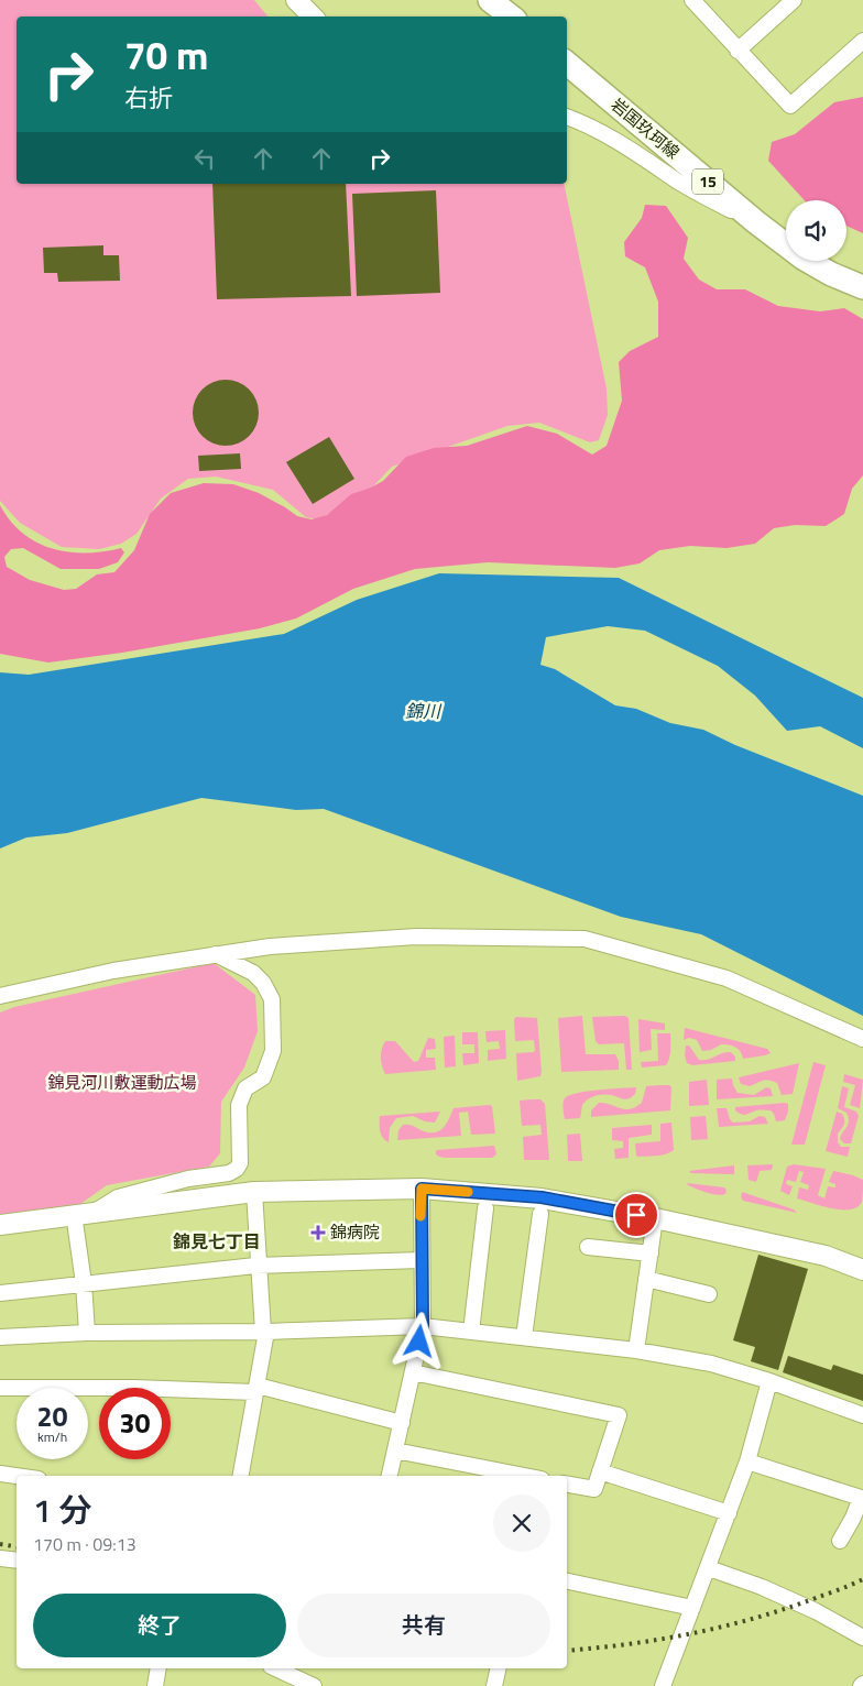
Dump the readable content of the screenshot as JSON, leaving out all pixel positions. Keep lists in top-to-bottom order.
{
  "streets": {
    "main road": ["岩国玖珂線", "15"]
  },
  "districts": ["錦見七丁目"],
  "water": ["錦川"],
  "parks": ["錦見河川敷運動広場"],
  "places": {
    "health": ["錦病院"]
  },
  "page": {
    "turn": ["70 m", "右折"],
    "speed": "20 km/h",
    "limit": "30",
    "heading": ["1 分", "170 m · 09:13"],
    "buttons": ["終了", "共有"]
  }
}
